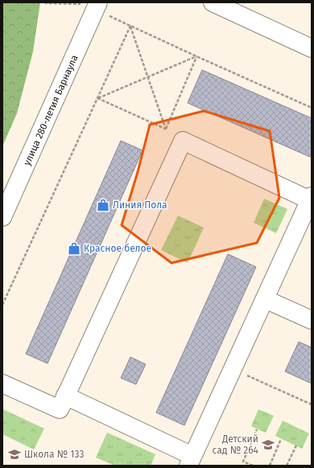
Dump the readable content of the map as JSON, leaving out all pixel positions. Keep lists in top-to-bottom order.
{
  "streets": {
    "street": ["улица 280-летия Барнаула"]
  },
  "places": {
    "shop": ["Линия Пола", "Красное белое"],
    "school or university": ["Детский сад № 264", "Школа № 133"]
  }
}
